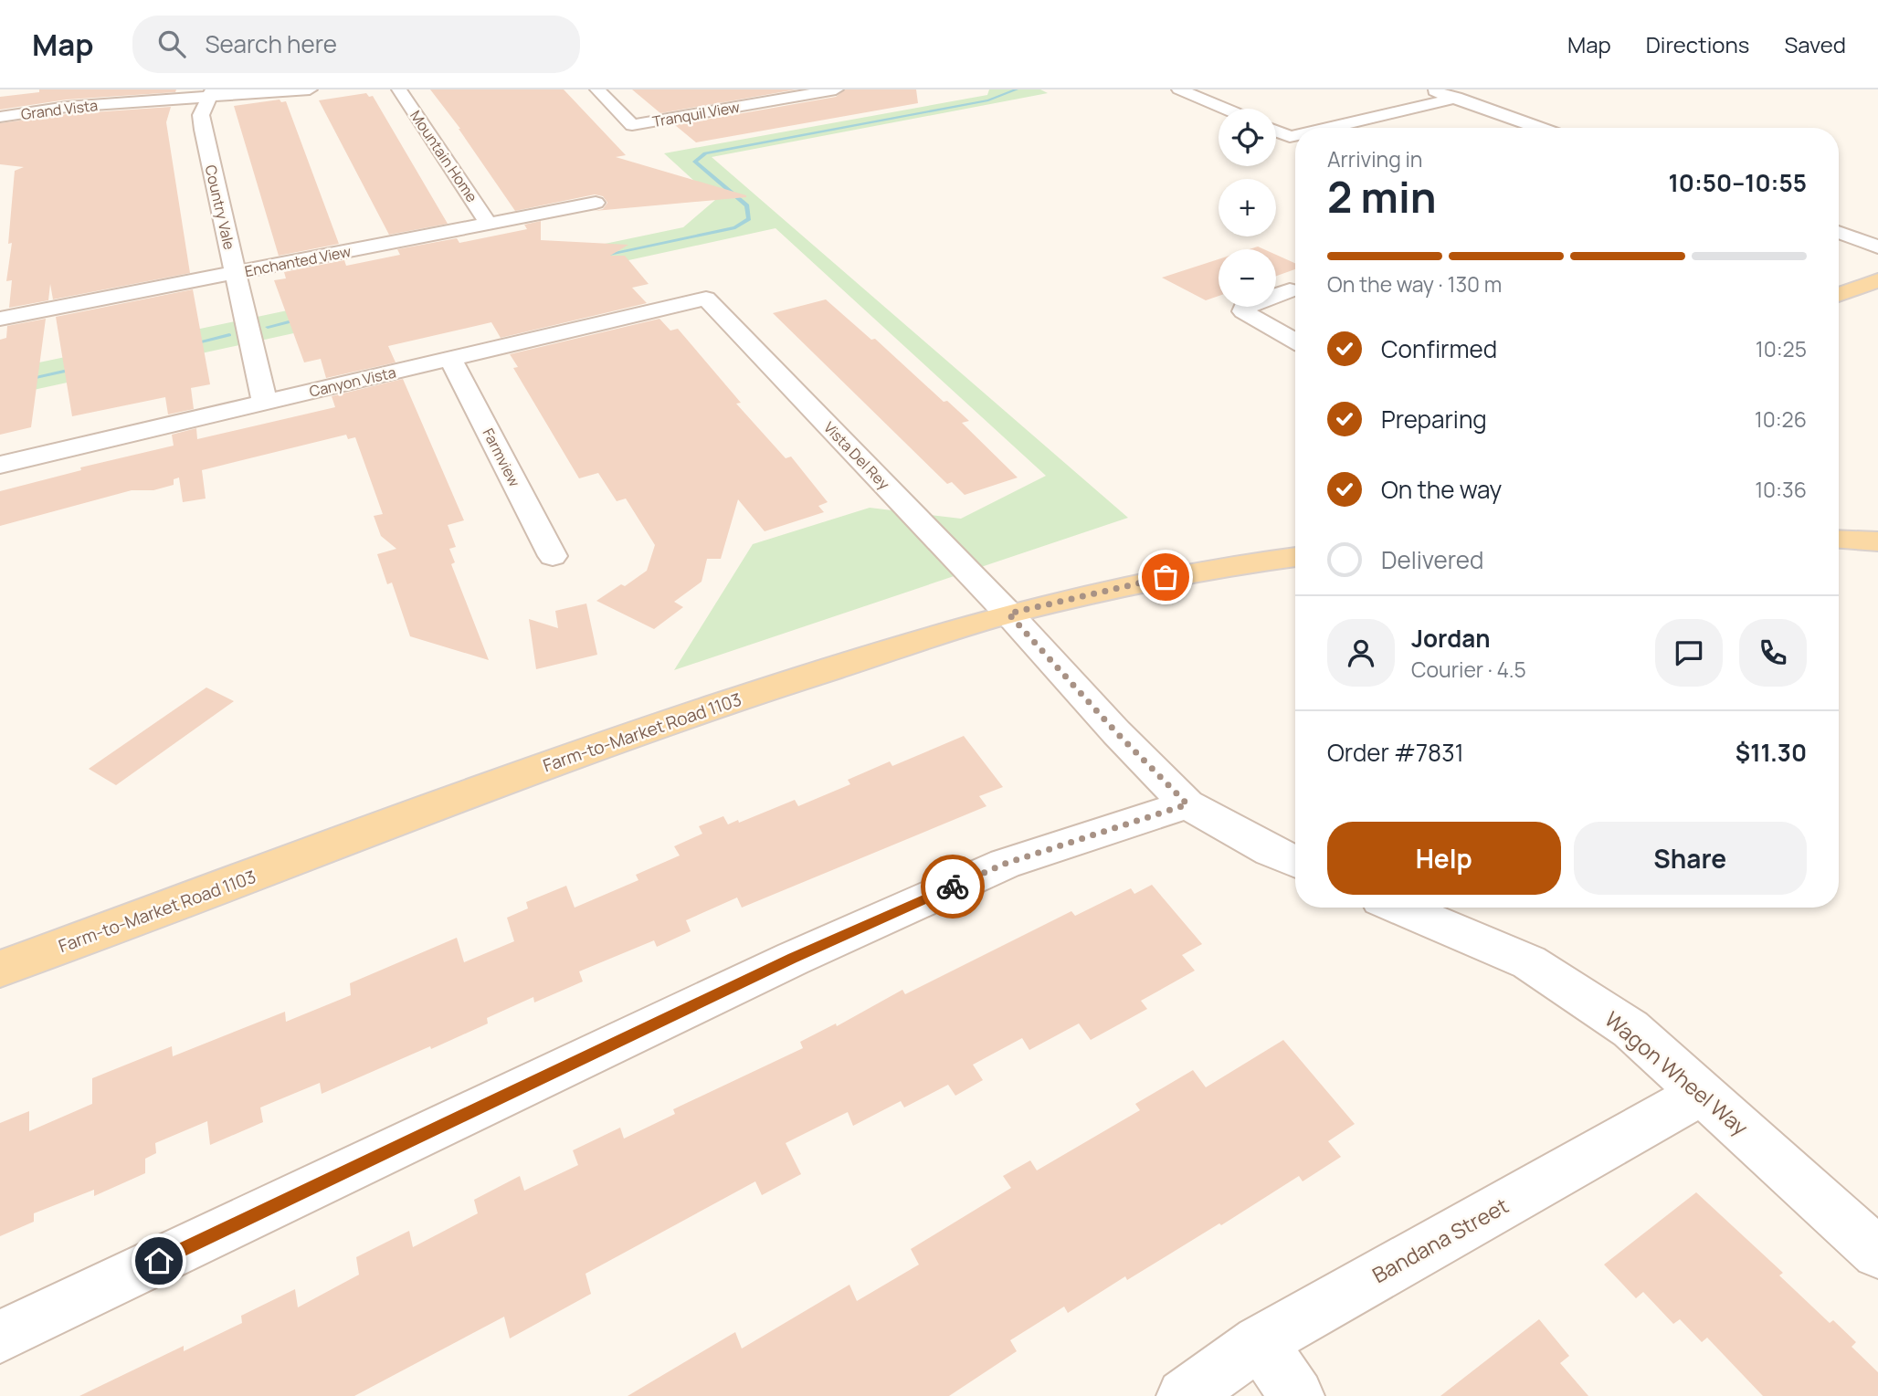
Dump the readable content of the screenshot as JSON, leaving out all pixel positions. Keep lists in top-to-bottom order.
{
  "streets": {
    "main road": ["Farm-to-Market Road 1103"],
    "street": [
      "Grand Vista",
      "Tranquil View",
      "Mountain Home",
      "Country Vale",
      "Enchanted View",
      "Canyon Vista",
      "Vista Del Rey",
      "Farmview",
      "Wagon Wheel Way",
      "Bandana Street"
    ]
  },
  "crossings": [
    ["Grand Vista", "Country Vale"],
    ["Mountain Home", "Enchanted View"],
    ["Country Vale", "Enchanted View"],
    ["Country Vale", "Canyon Vista"],
    ["Canyon Vista", "Vista Del Rey"],
    ["Canyon Vista", "Farmview"],
    ["Vista Del Rey", "Farm-to-Market Road 1103"],
    ["Wagon Wheel Way", "Bandana Street"]
  ],
  "page": {
    "header": "Map",
    "search": "Search here",
    "nav": ["Map", "Directions", "Saved"],
    "map_buttons": ["+", "−"],
    "heading": ["2 min", "Arriving in", "10:50–10:55"],
    "panel": [
      "Jordan",
      "Courier · 4.5",
      "Order #7831",
      "$11.30"
    ],
    "bar": "On the way · 130 m",
    "list": [
      ["Confirmed", "10:25"],
      ["Preparing", "10:26"],
      ["On the way", "10:36"],
      "Delivered"
    ],
    "buttons": ["Help", "Share"]
  }
}
